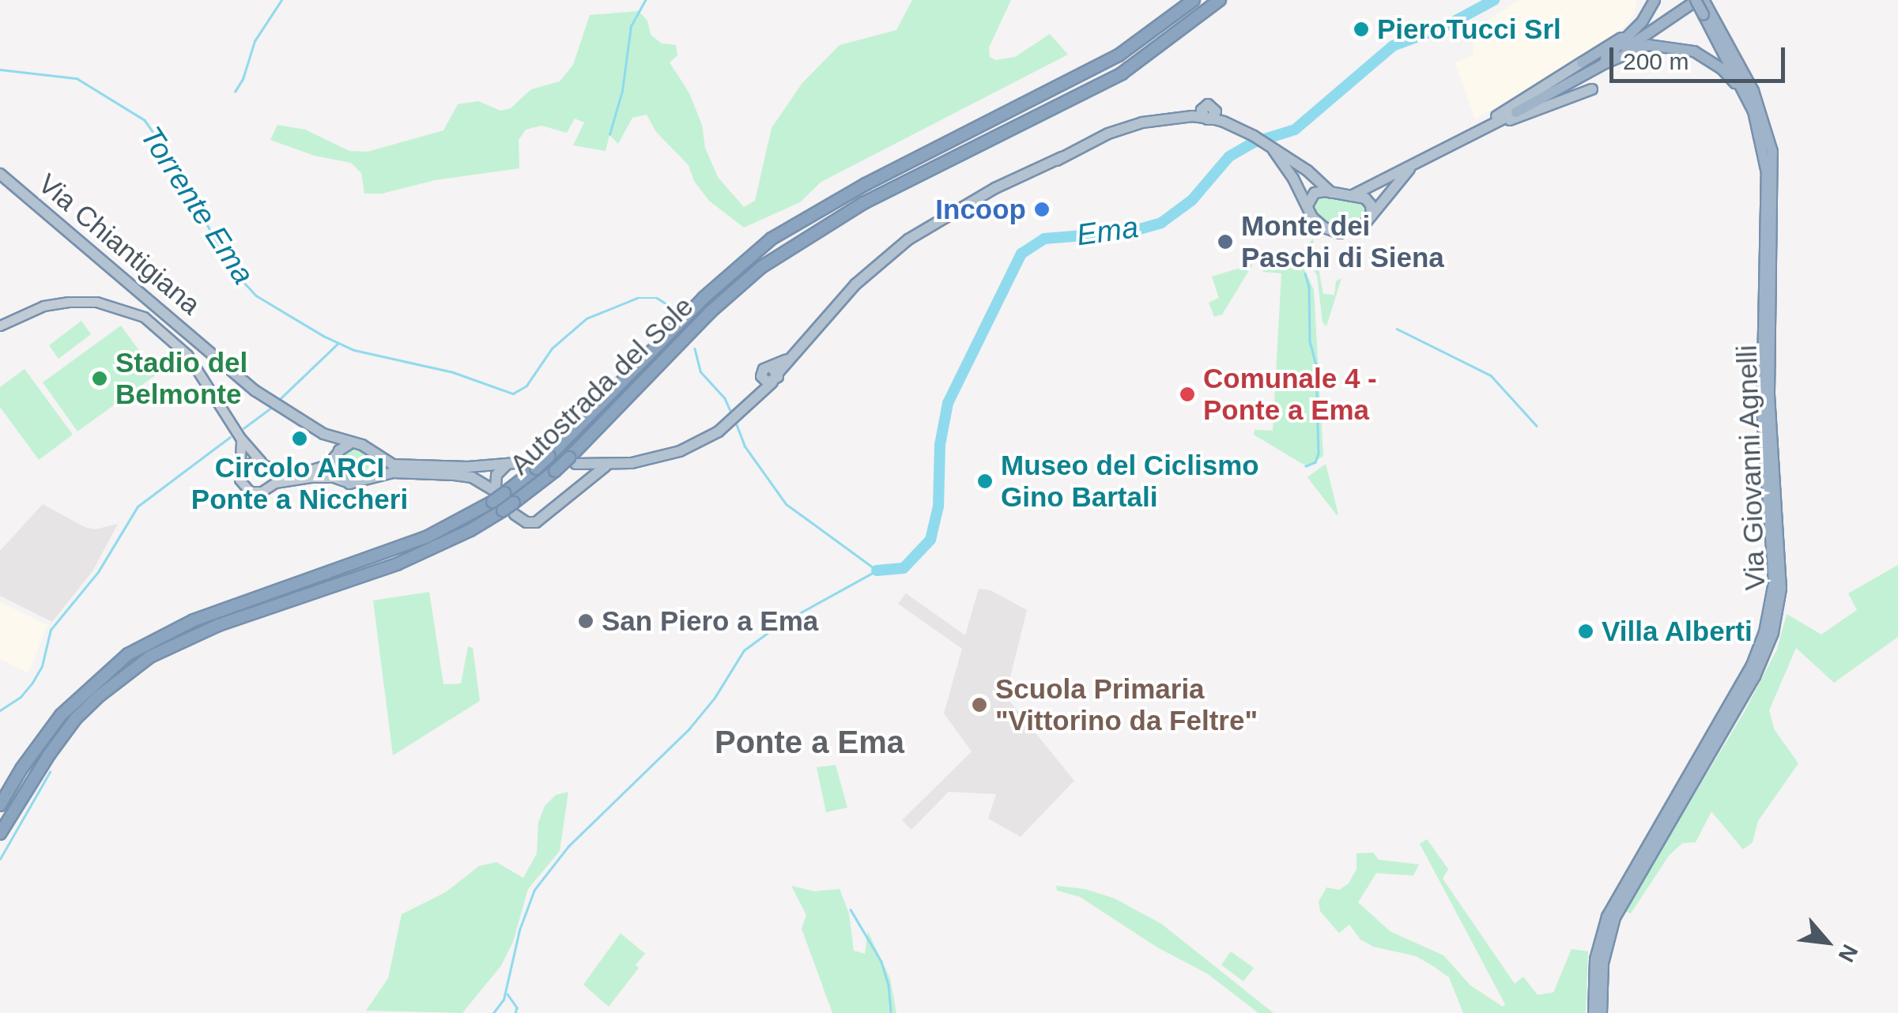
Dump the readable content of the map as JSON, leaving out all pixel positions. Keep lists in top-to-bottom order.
{
  "streets": {
    "highway": ["Autostrada del Sole", "Via Giovanni Agnelli"],
    "main road": ["Via Chiantigiana"]
  },
  "crossings": [
    ["Via Chiantigiana", "Autostrada del Sole"]
  ],
  "districts": ["Ponte a Ema"],
  "water": ["Torrente Ema", "Ema"],
  "places": [
    "PieroTucci Srl",
    "Incoop",
    "Monte dei Paschi di Siena",
    "Stadio del Belmonte",
    "Comunale 4 - Ponte a Ema",
    "Circolo ARCI Ponte a Niccheri",
    "Museo del Ciclismo Gino Bartali",
    "San Piero a Ema",
    "Villa Alberti",
    "Scuola Primaria \"Vittorino da Feltre\""
  ],
  "scale_bar": "200 m",
  "north": "bottom right"
}
